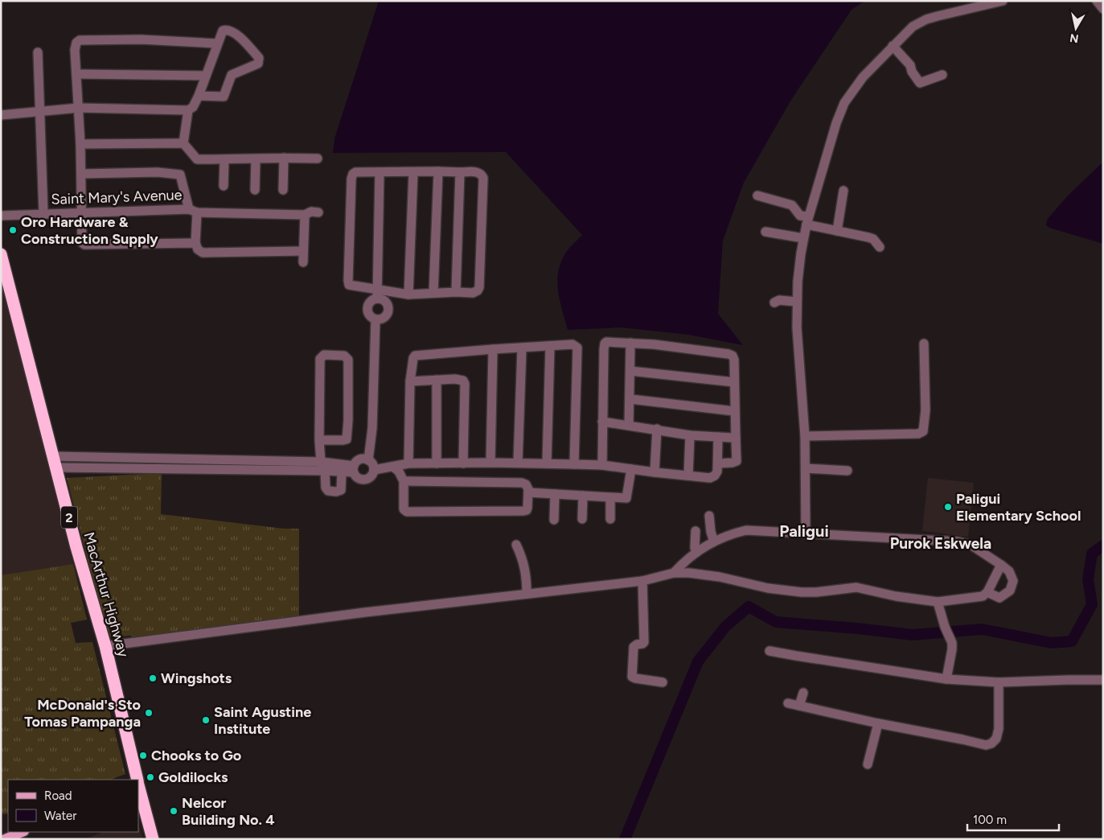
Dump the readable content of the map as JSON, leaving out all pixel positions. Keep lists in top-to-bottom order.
{
  "streets": {
    "highway": ["2", "MacArthur Highway"],
    "street": ["Saint Mary's Avenue"]
  },
  "districts": ["Paligui", "Purok Eskwela"],
  "places": [
    "Oro Hardware & Construction Supply",
    "Paligui Elementary School",
    "Wingshots",
    "McDonald's Sto Tomas Pampanga",
    "Saint Agustine Institute",
    "Chooks to Go",
    "Goldilocks",
    "Nelcor Building No. 4"
  ],
  "legend": ["Road", "Water"],
  "scale_bar": "100 m",
  "north": "bottom"
}
